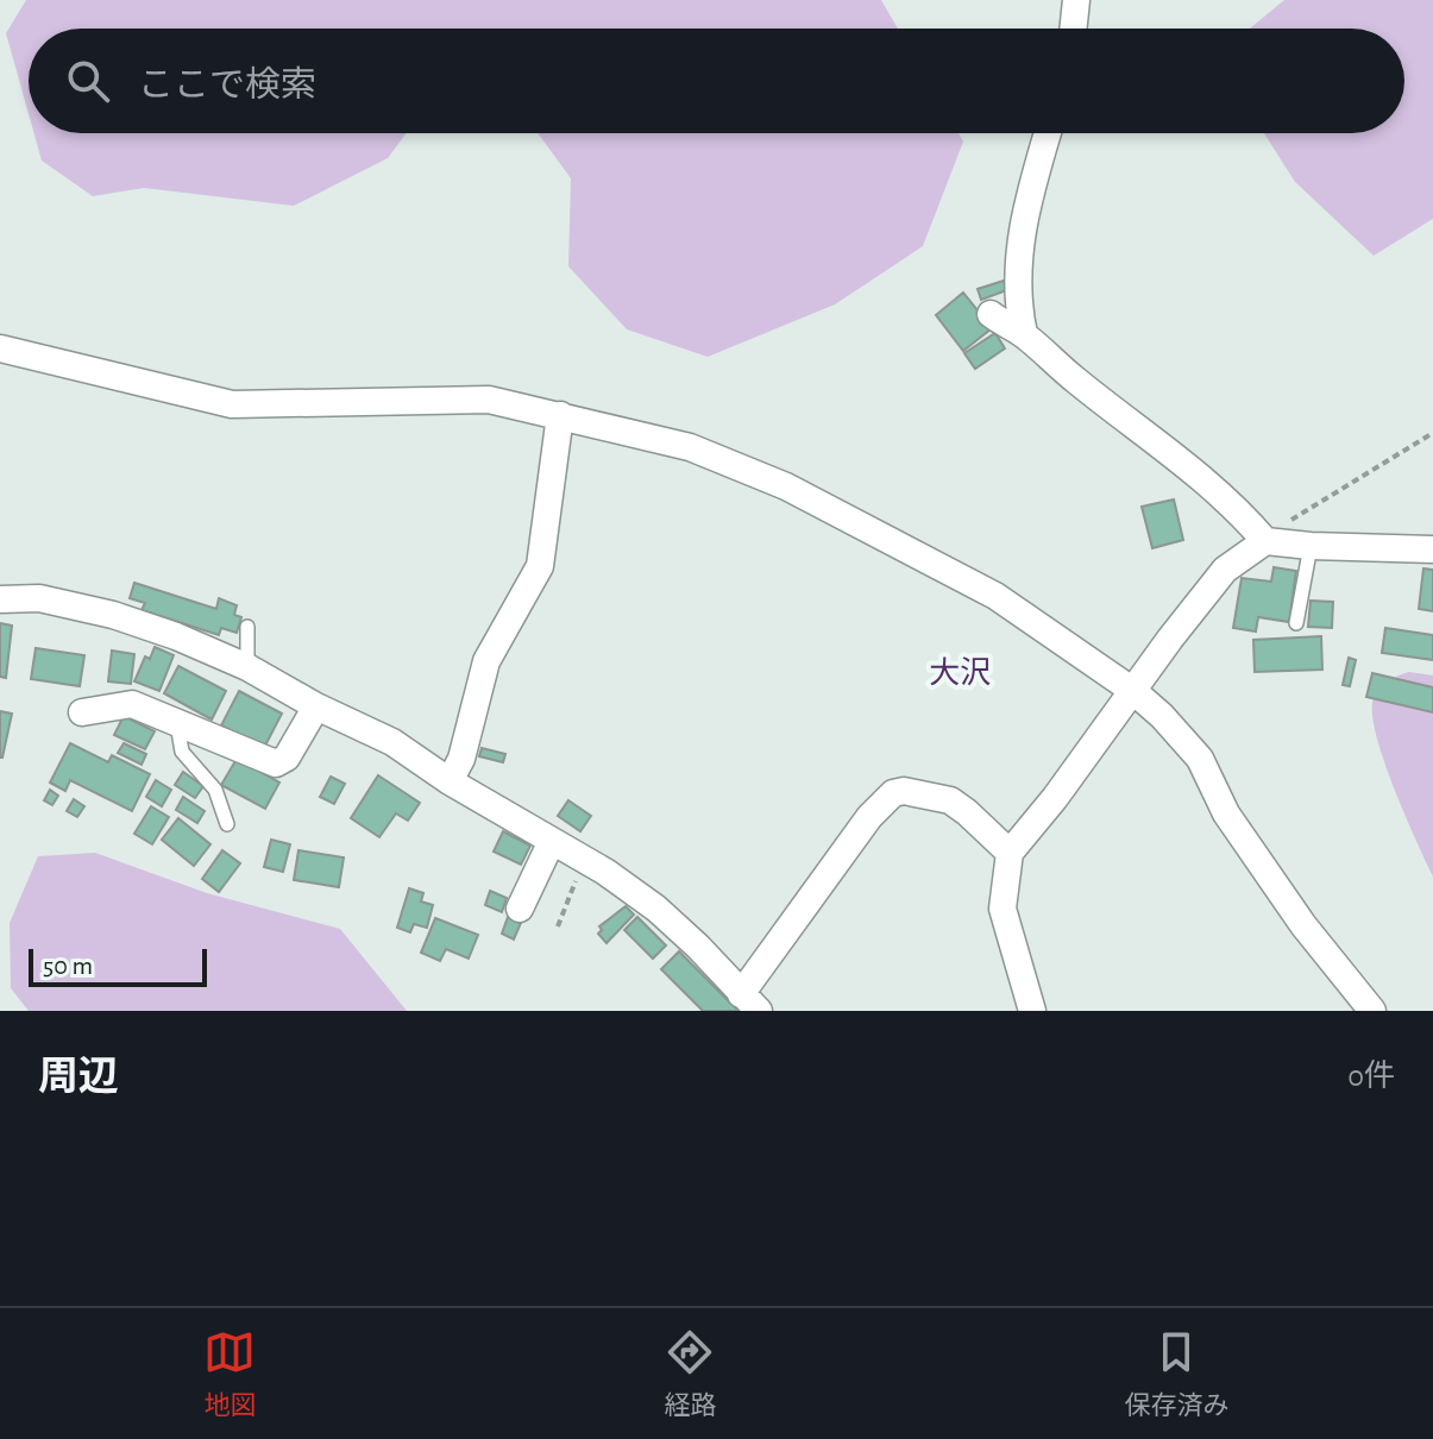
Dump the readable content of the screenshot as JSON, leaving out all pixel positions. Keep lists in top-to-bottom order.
{
  "districts": ["大沢"],
  "scale_bar": "50 m",
  "page": {
    "search": "ここで検索",
    "scale": "50 m",
    "heading": ["周辺", "0件"],
    "nav": ["地図", "経路", "保存済み"]
  }
}
